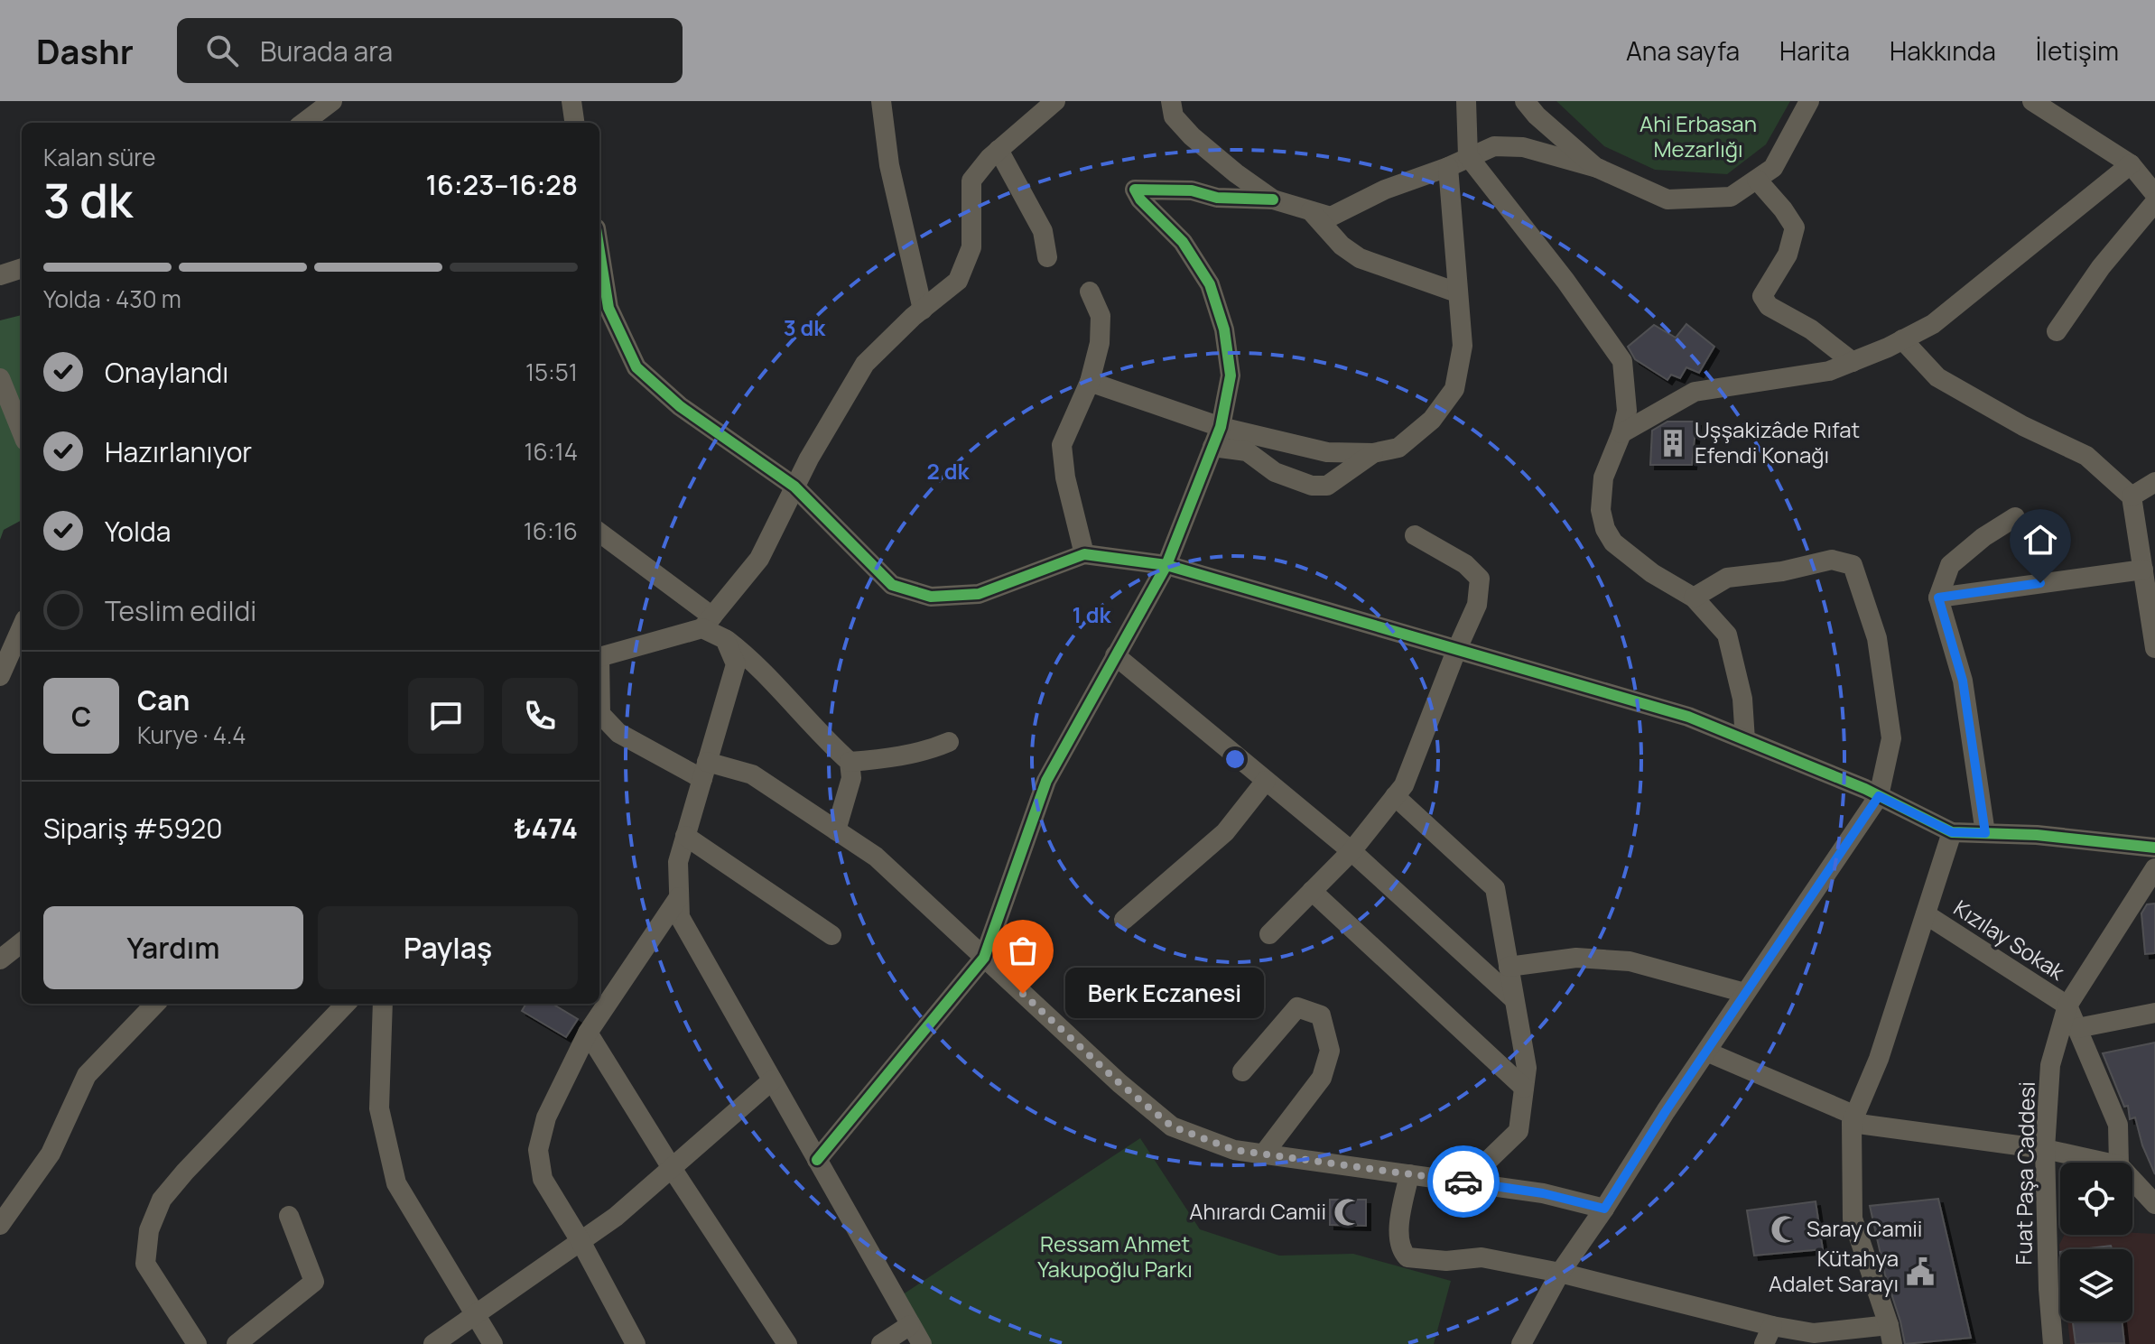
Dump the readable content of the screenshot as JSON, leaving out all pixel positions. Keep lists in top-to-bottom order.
{
  "streets": {
    "street": ["Kızılay Sokak", "Fuat Paşa Caddesi"]
  },
  "crossings": [
    ["Kızılay Sokak", "Fuat Paşa Caddesi"]
  ],
  "parks": ["Ahi Erbasan Mezarlığı", "Ressam Ahmet Yakupoğlu Parkı"],
  "places": {
    "building": ["Uşşakizâde Rıfat Efendi Konağı"],
    "other": ["Berk Eczanesi"],
    "mosque": ["Ahırardı Camii", "Saray Camii"],
    "public building": ["Kütahya Adalet Sarayı"]
  },
  "page": {
    "header": "Dashr",
    "search": "Burada ara",
    "nav": [
      "Ana sayfa",
      "Harita",
      "Hakkında",
      "İletişim"
    ],
    "heading": ["3 dk", "Kalan süre", "16:23–16:28"],
    "panel": [
      "Can",
      "Kurye · 4.4",
      "Sipariş #5920",
      "₺474"
    ],
    "bar": "Yolda · 430 m",
    "list": [
      ["Onaylandı", "15:51"],
      ["Hazırlanıyor", "16:14"],
      ["Yolda", "16:16"],
      "Teslim edildi"
    ],
    "round": "C",
    "buttons": ["Yardım", "Paylaş"],
    "bubble": "Berk Eczanesi"
  },
  "rings": ["3 dk", "2 dk", "1 dk"]
}
